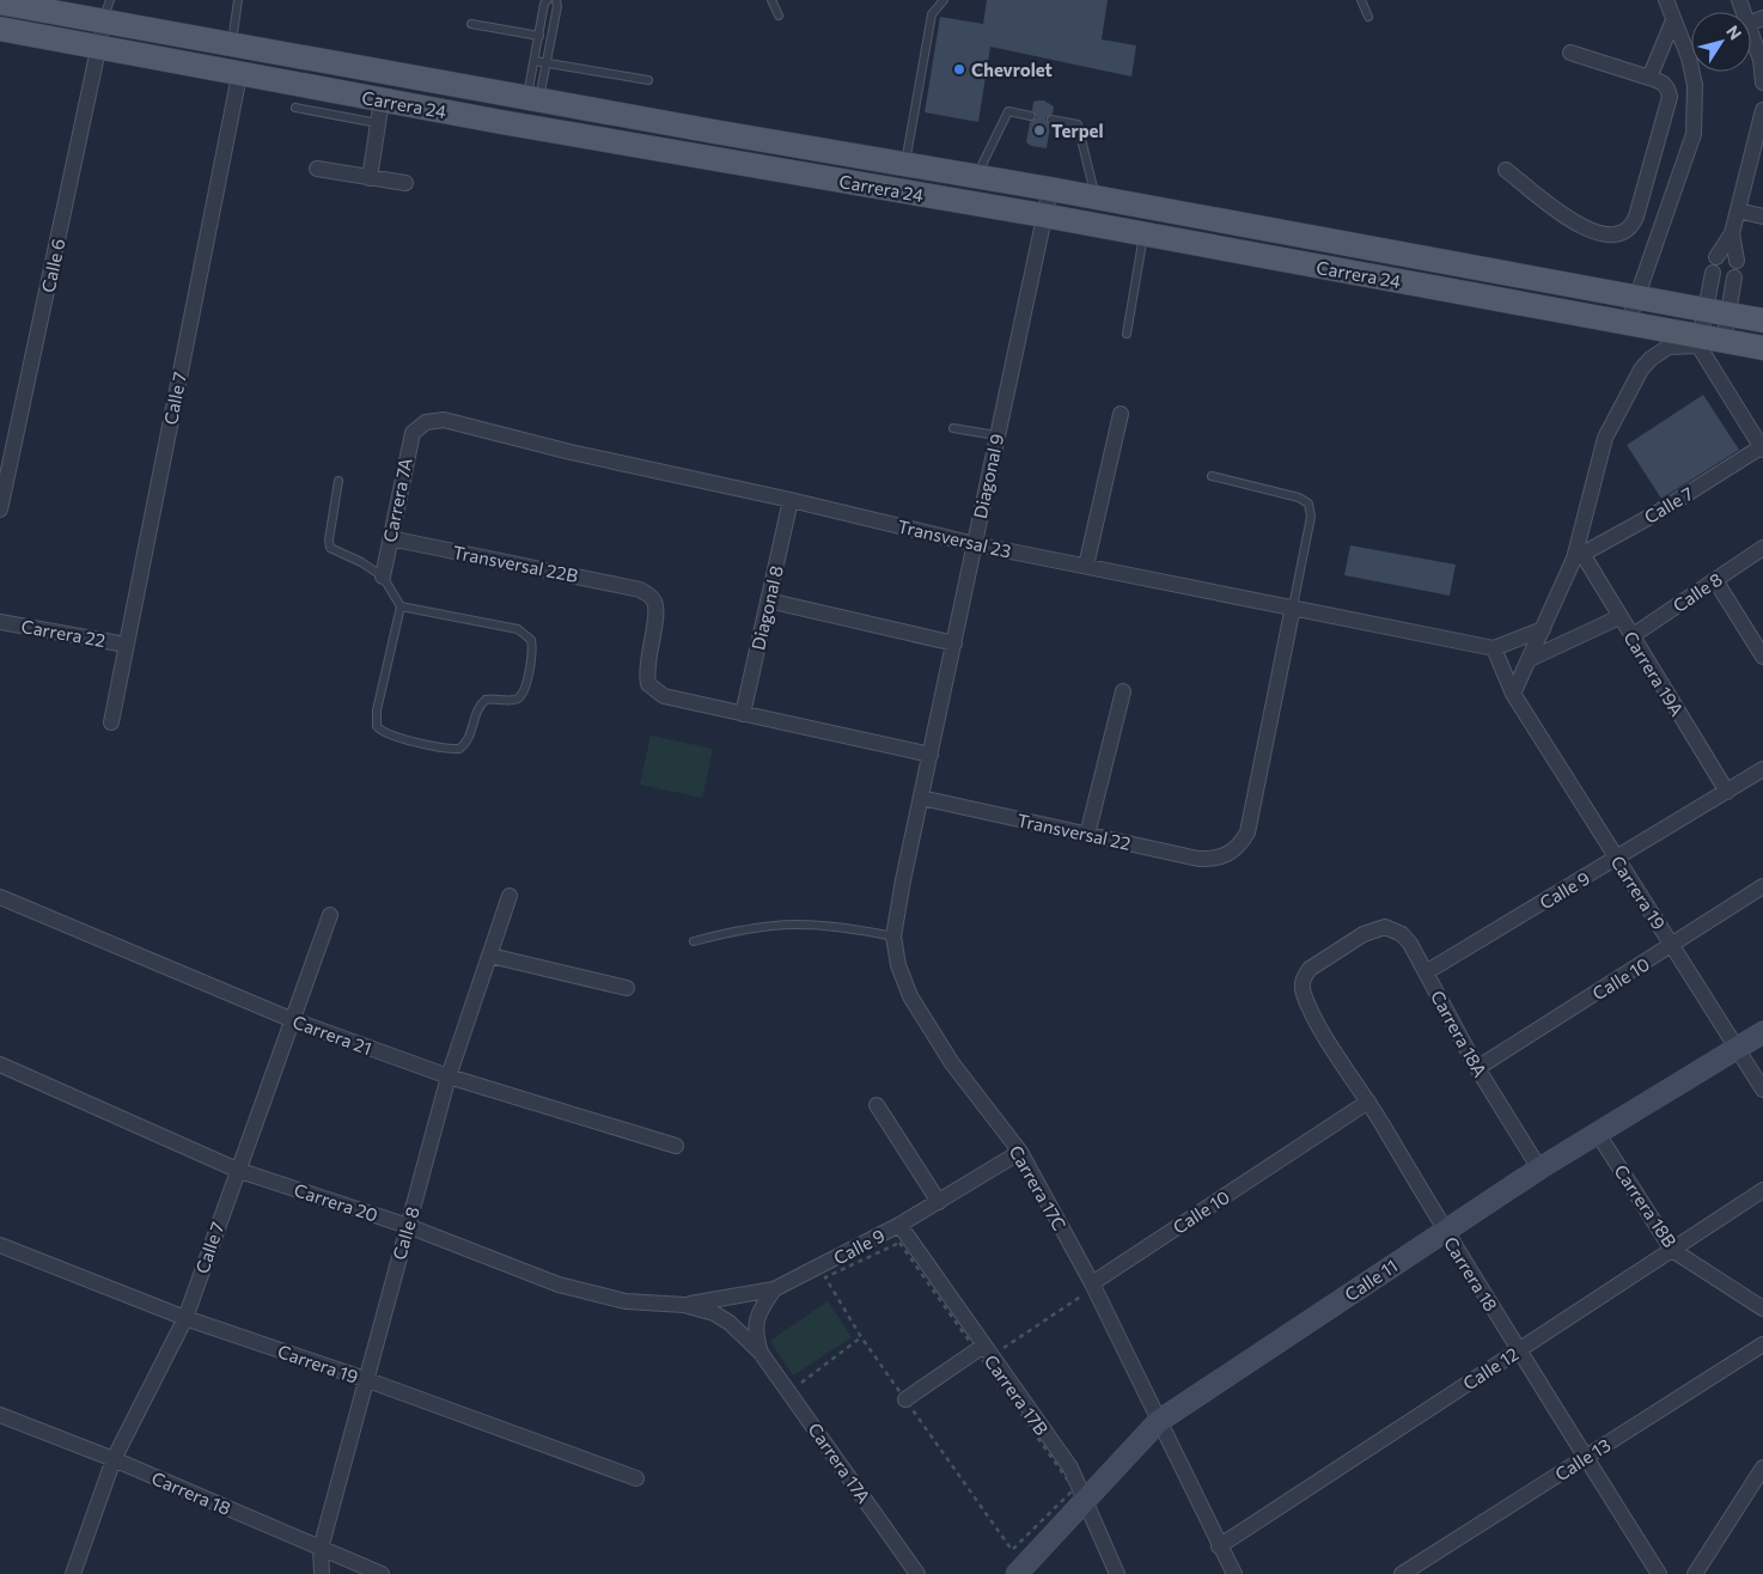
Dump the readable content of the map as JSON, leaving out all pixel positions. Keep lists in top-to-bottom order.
{
  "streets": {
    "main road": ["Carrera 24"],
    "street": [
      "Calle 6",
      "Calle 7",
      "Diagonal 9",
      "Carrera 7A",
      "Transversal 23",
      "Transversal 22B",
      "Calle 8",
      "Diagonal 8",
      "Carrera 22",
      "Carrera 19A",
      "Transversal 22",
      "Calle 9",
      "Carrera 19",
      "Calle 10",
      "Carrera 18A",
      "Carrera 21",
      "Carrera 17C",
      "Carrera 20",
      "Carrera 18B",
      "Carrera 18",
      "Calle 11",
      "Calle 12",
      "Carrera 17B",
      "Calle 13",
      "Carrera 17A"
    ]
  },
  "crossings": [
    ["Carrera 24", "Calle 6"],
    ["Carrera 24", "Calle 7"],
    ["Carrera 24", "Diagonal 9"],
    ["Calle 7", "Carrera 22"],
    ["Calle 7", "Carrera 19A"],
    ["Calle 7", "Carrera 19"],
    ["Calle 7", "Carrera 21"],
    ["Calle 7", "Carrera 20"],
    ["Calle 7", "Carrera 18"],
    ["Diagonal 9", "Transversal 23"],
    ["Diagonal 9", "Transversal 22"],
    ["Diagonal 9", "Carrera 17C"],
    ["Carrera 7A", "Transversal 23"],
    ["Carrera 7A", "Transversal 22B"],
    ["Transversal 23", "Diagonal 8"],
    ["Transversal 23", "Transversal 22"],
    ["Transversal 22B", "Diagonal 8"],
    ["Calle 8", "Carrera 19A"],
    ["Calle 8", "Carrera 19"],
    ["Calle 8", "Carrera 21"],
    ["Calle 8", "Carrera 20"],
    ["Calle 8", "Carrera 18"],
    ["Carrera 19A", "Calle 9"],
    ["Transversal 22", "Carrera 17C"],
    ["Calle 9", "Carrera 19"],
    ["Calle 9", "Carrera 18A"],
    ["Calle 9", "Carrera 17C"],
    ["Calle 9", "Carrera 20"],
    ["Calle 9", "Carrera 17B"],
    ["Calle 9", "Carrera 17A"],
    ["Carrera 19", "Calle 10"],
    ["Carrera 19", "Calle 11"],
    ["Calle 10", "Carrera 18A"],
    ["Calle 10", "Carrera 17C"],
    ["Calle 10", "Carrera 18"],
    ["Carrera 18A", "Carrera 18"],
    ["Carrera 18A", "Calle 11"],
    ["Carrera 17C", "Calle 11"],
    ["Carrera 17C", "Calle 12"],
    ["Carrera 20", "Carrera 17A"],
    ["Carrera 18B", "Calle 11"],
    ["Carrera 18B", "Calle 12"],
    ["Carrera 18", "Calle 11"],
    ["Carrera 18", "Calle 12"],
    ["Carrera 18", "Calle 13"],
    ["Calle 11", "Carrera 17B"]
  ],
  "places": ["Chevrolet", "Terpel"],
  "north": "top right"
}
